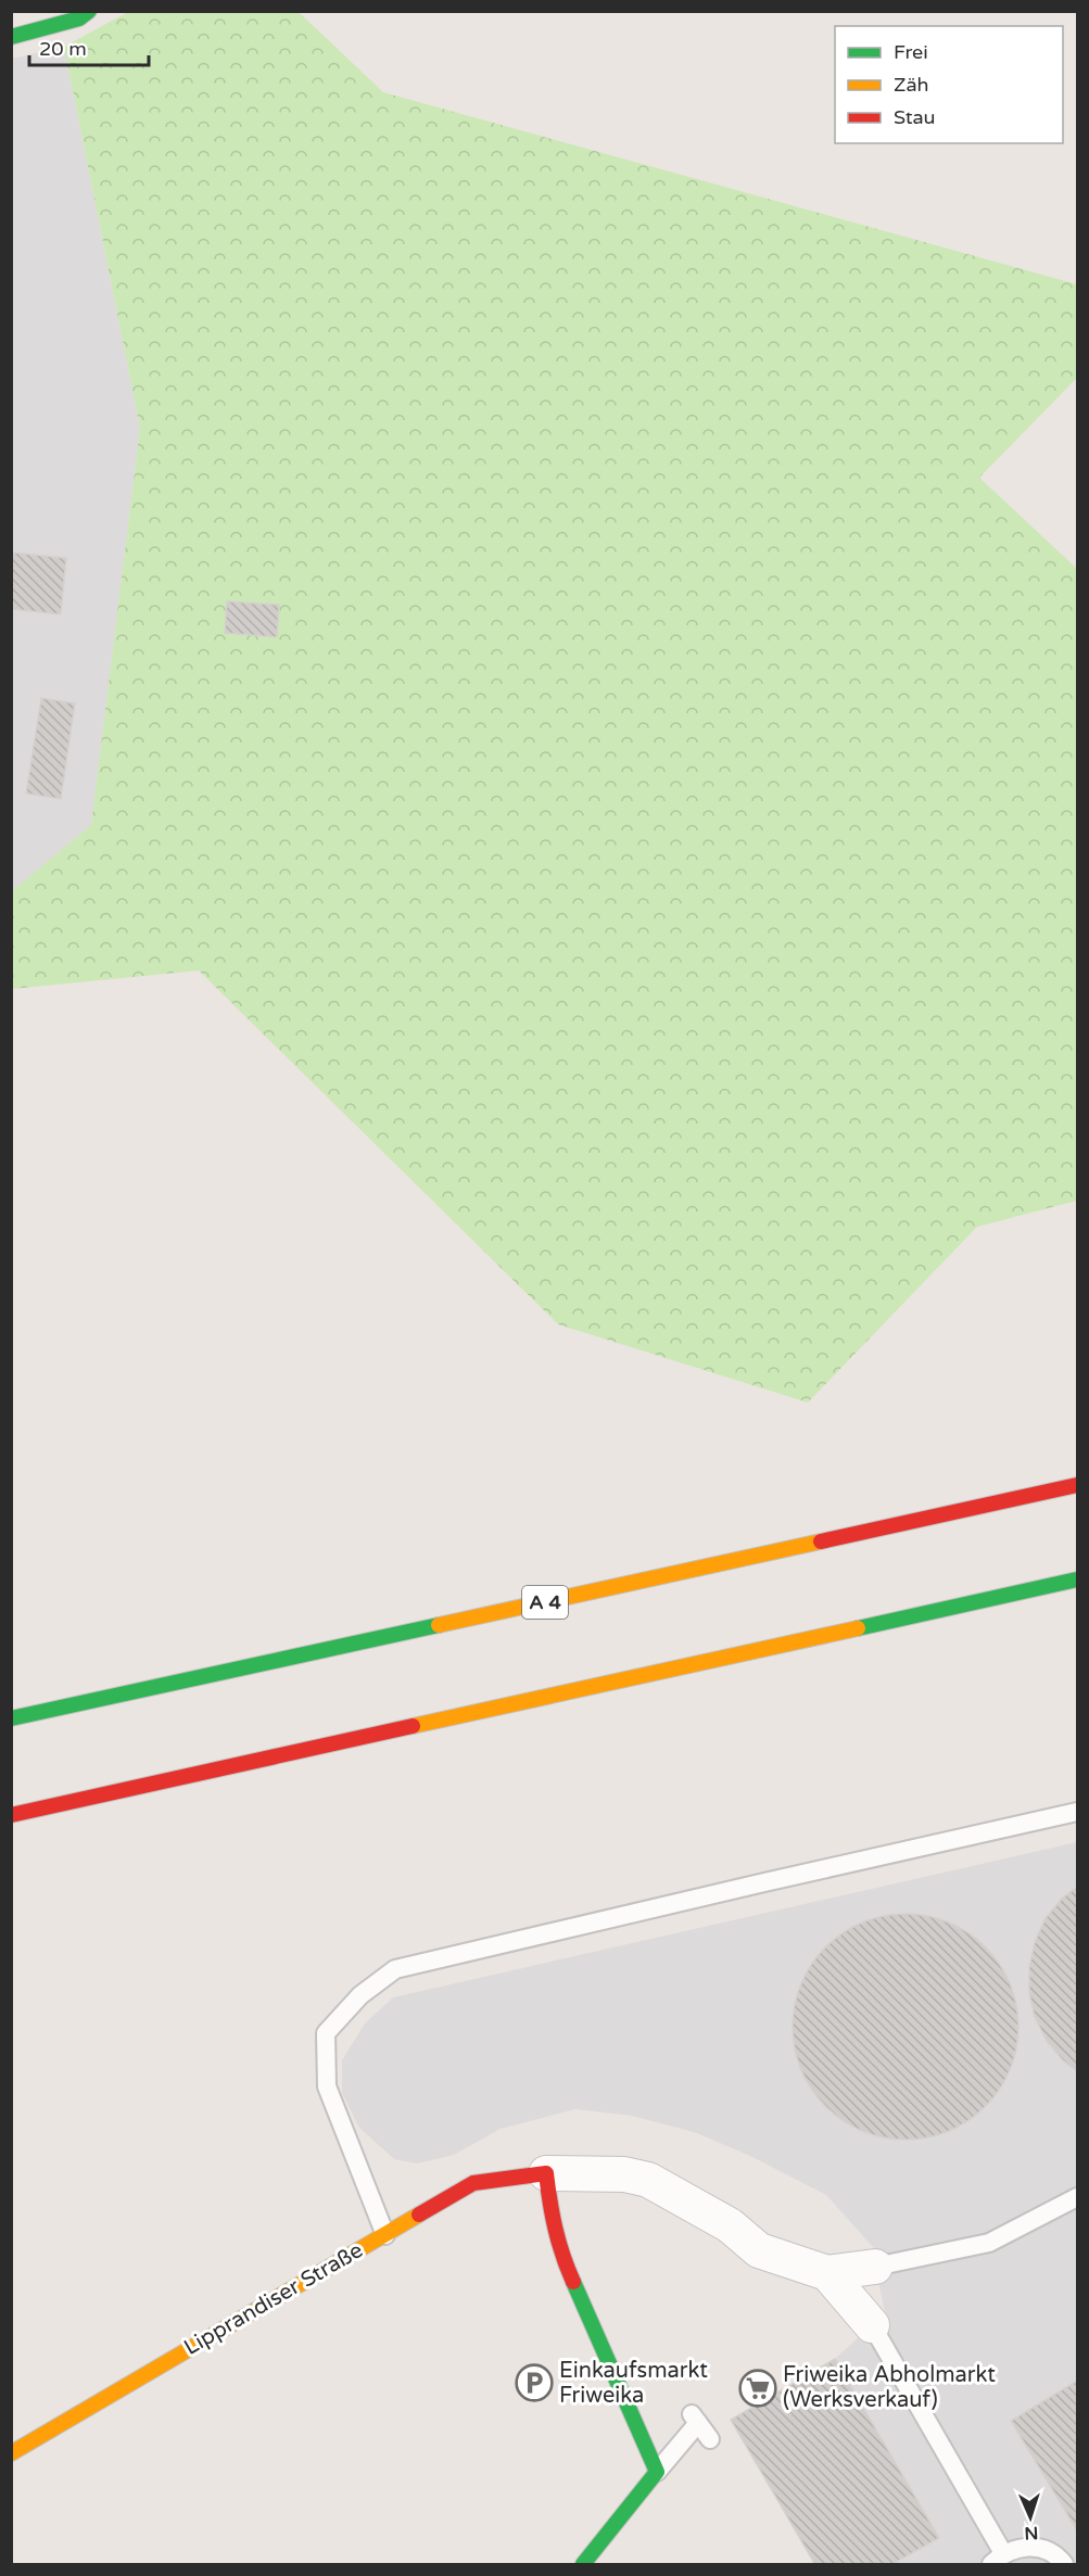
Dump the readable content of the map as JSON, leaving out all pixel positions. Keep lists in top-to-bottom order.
{
  "streets": {
    "main road": ["A 4", "Lipprandiser Straße"]
  },
  "places": {
    "parking": ["Einkaufsmarkt Friweika"],
    "supermarket": ["Friweika Abholmarkt (Werksverkauf)"]
  },
  "legend": ["Frei", "Zäh", "Stau"],
  "scale_bar": "20 m",
  "north": "bottom"
}
